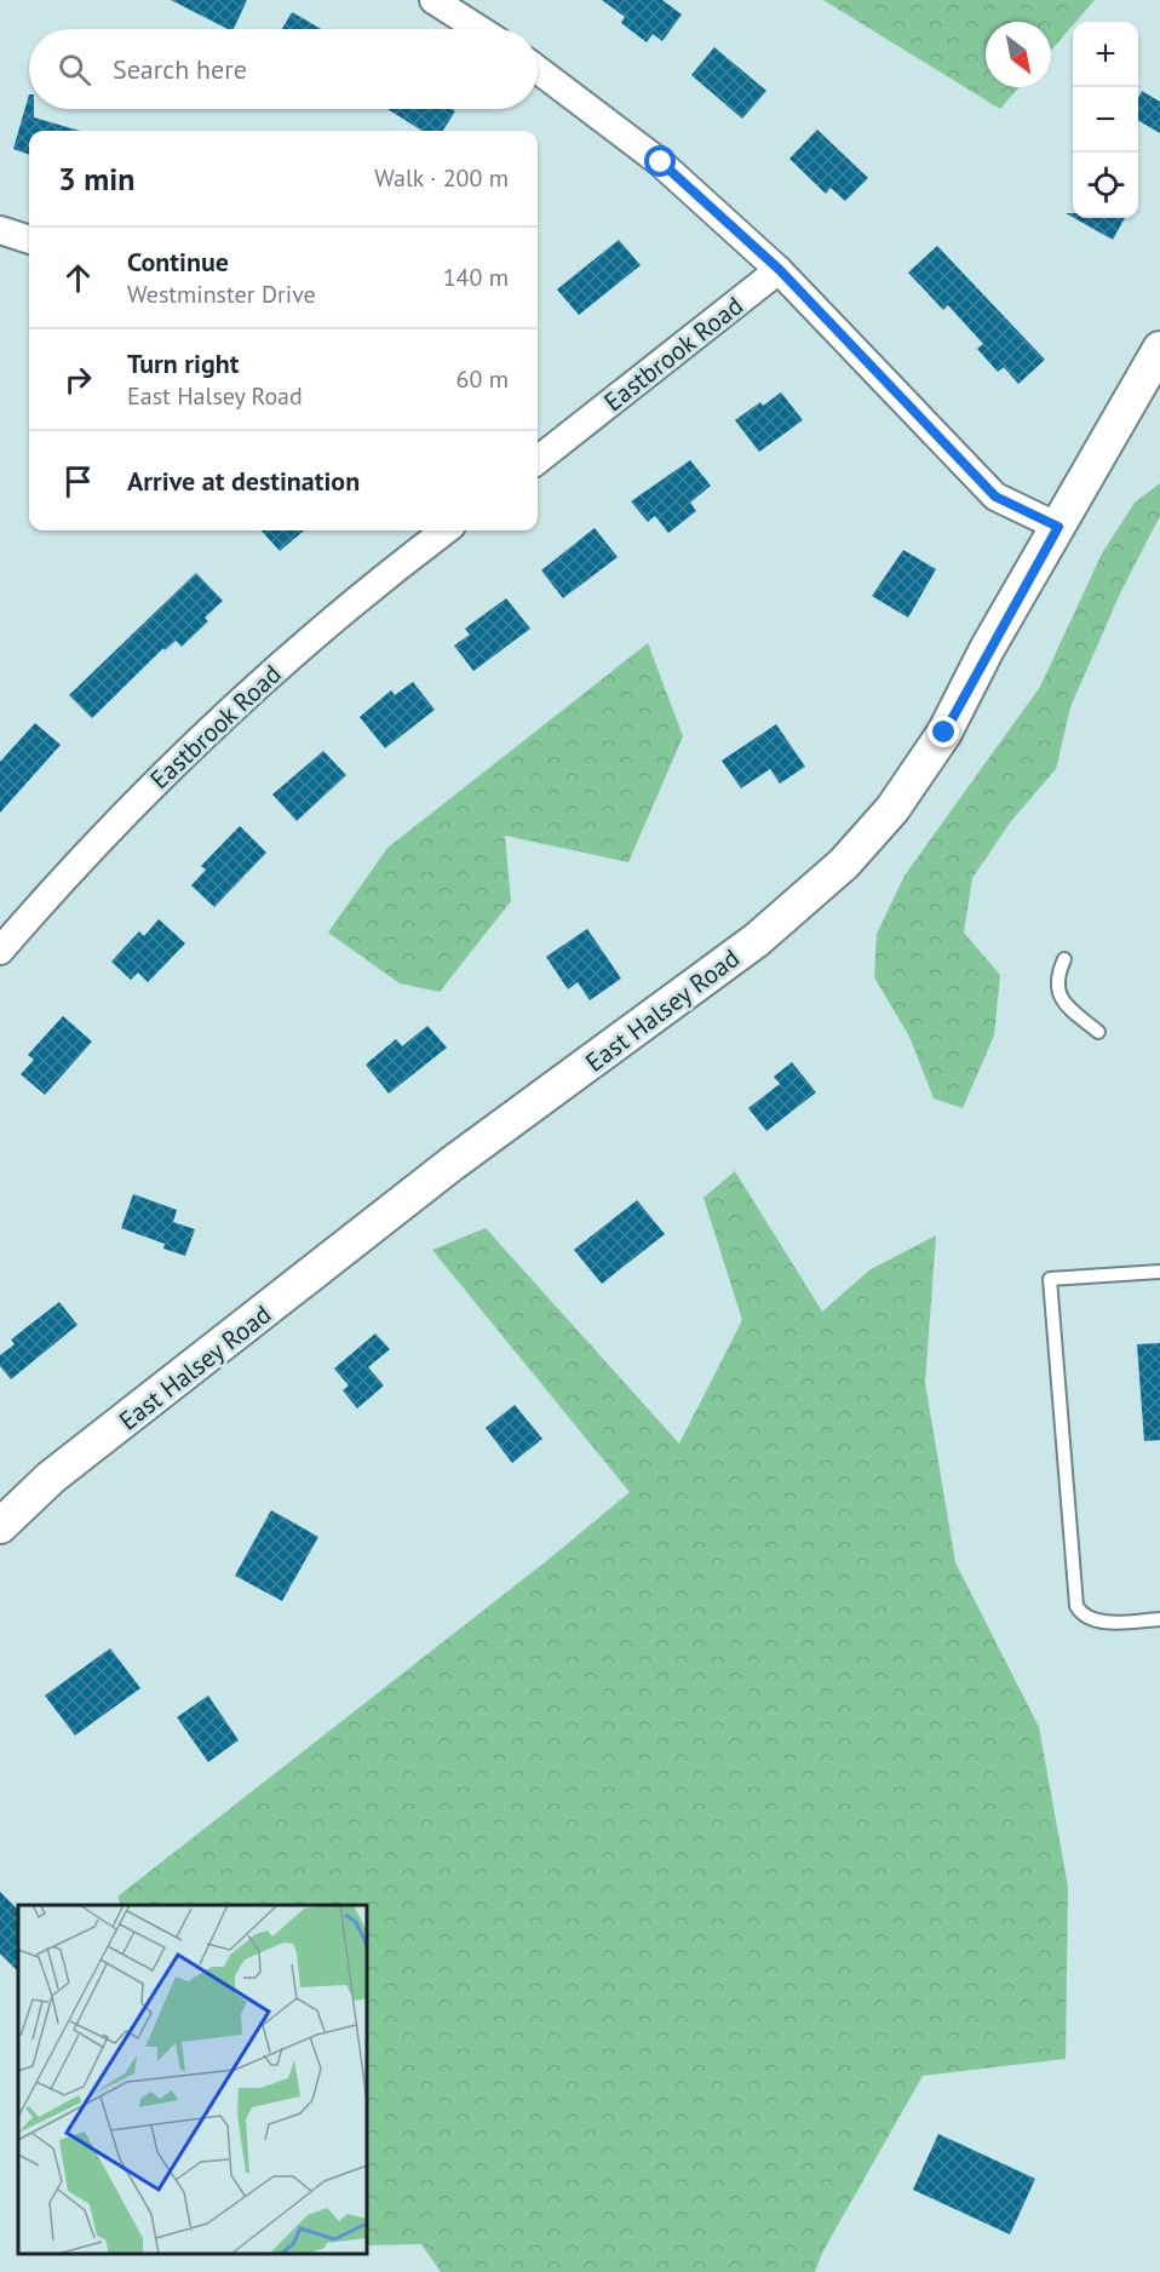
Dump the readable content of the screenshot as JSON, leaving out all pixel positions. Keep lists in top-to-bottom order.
{
  "streets": {
    "street": ["Eastbrook Road", "East Halsey Road"]
  },
  "north": "bottom right",
  "page": {
    "map_buttons": ["+", "−"],
    "search": "Search here",
    "heading": ["3 min", "Walk · 200 m"],
    "list": [
      ["Continue", "Westminster Drive", "140 m"],
      ["Turn right", "East Halsey Road", "60 m"],
      "Arrive at destination"
    ]
  }
}
